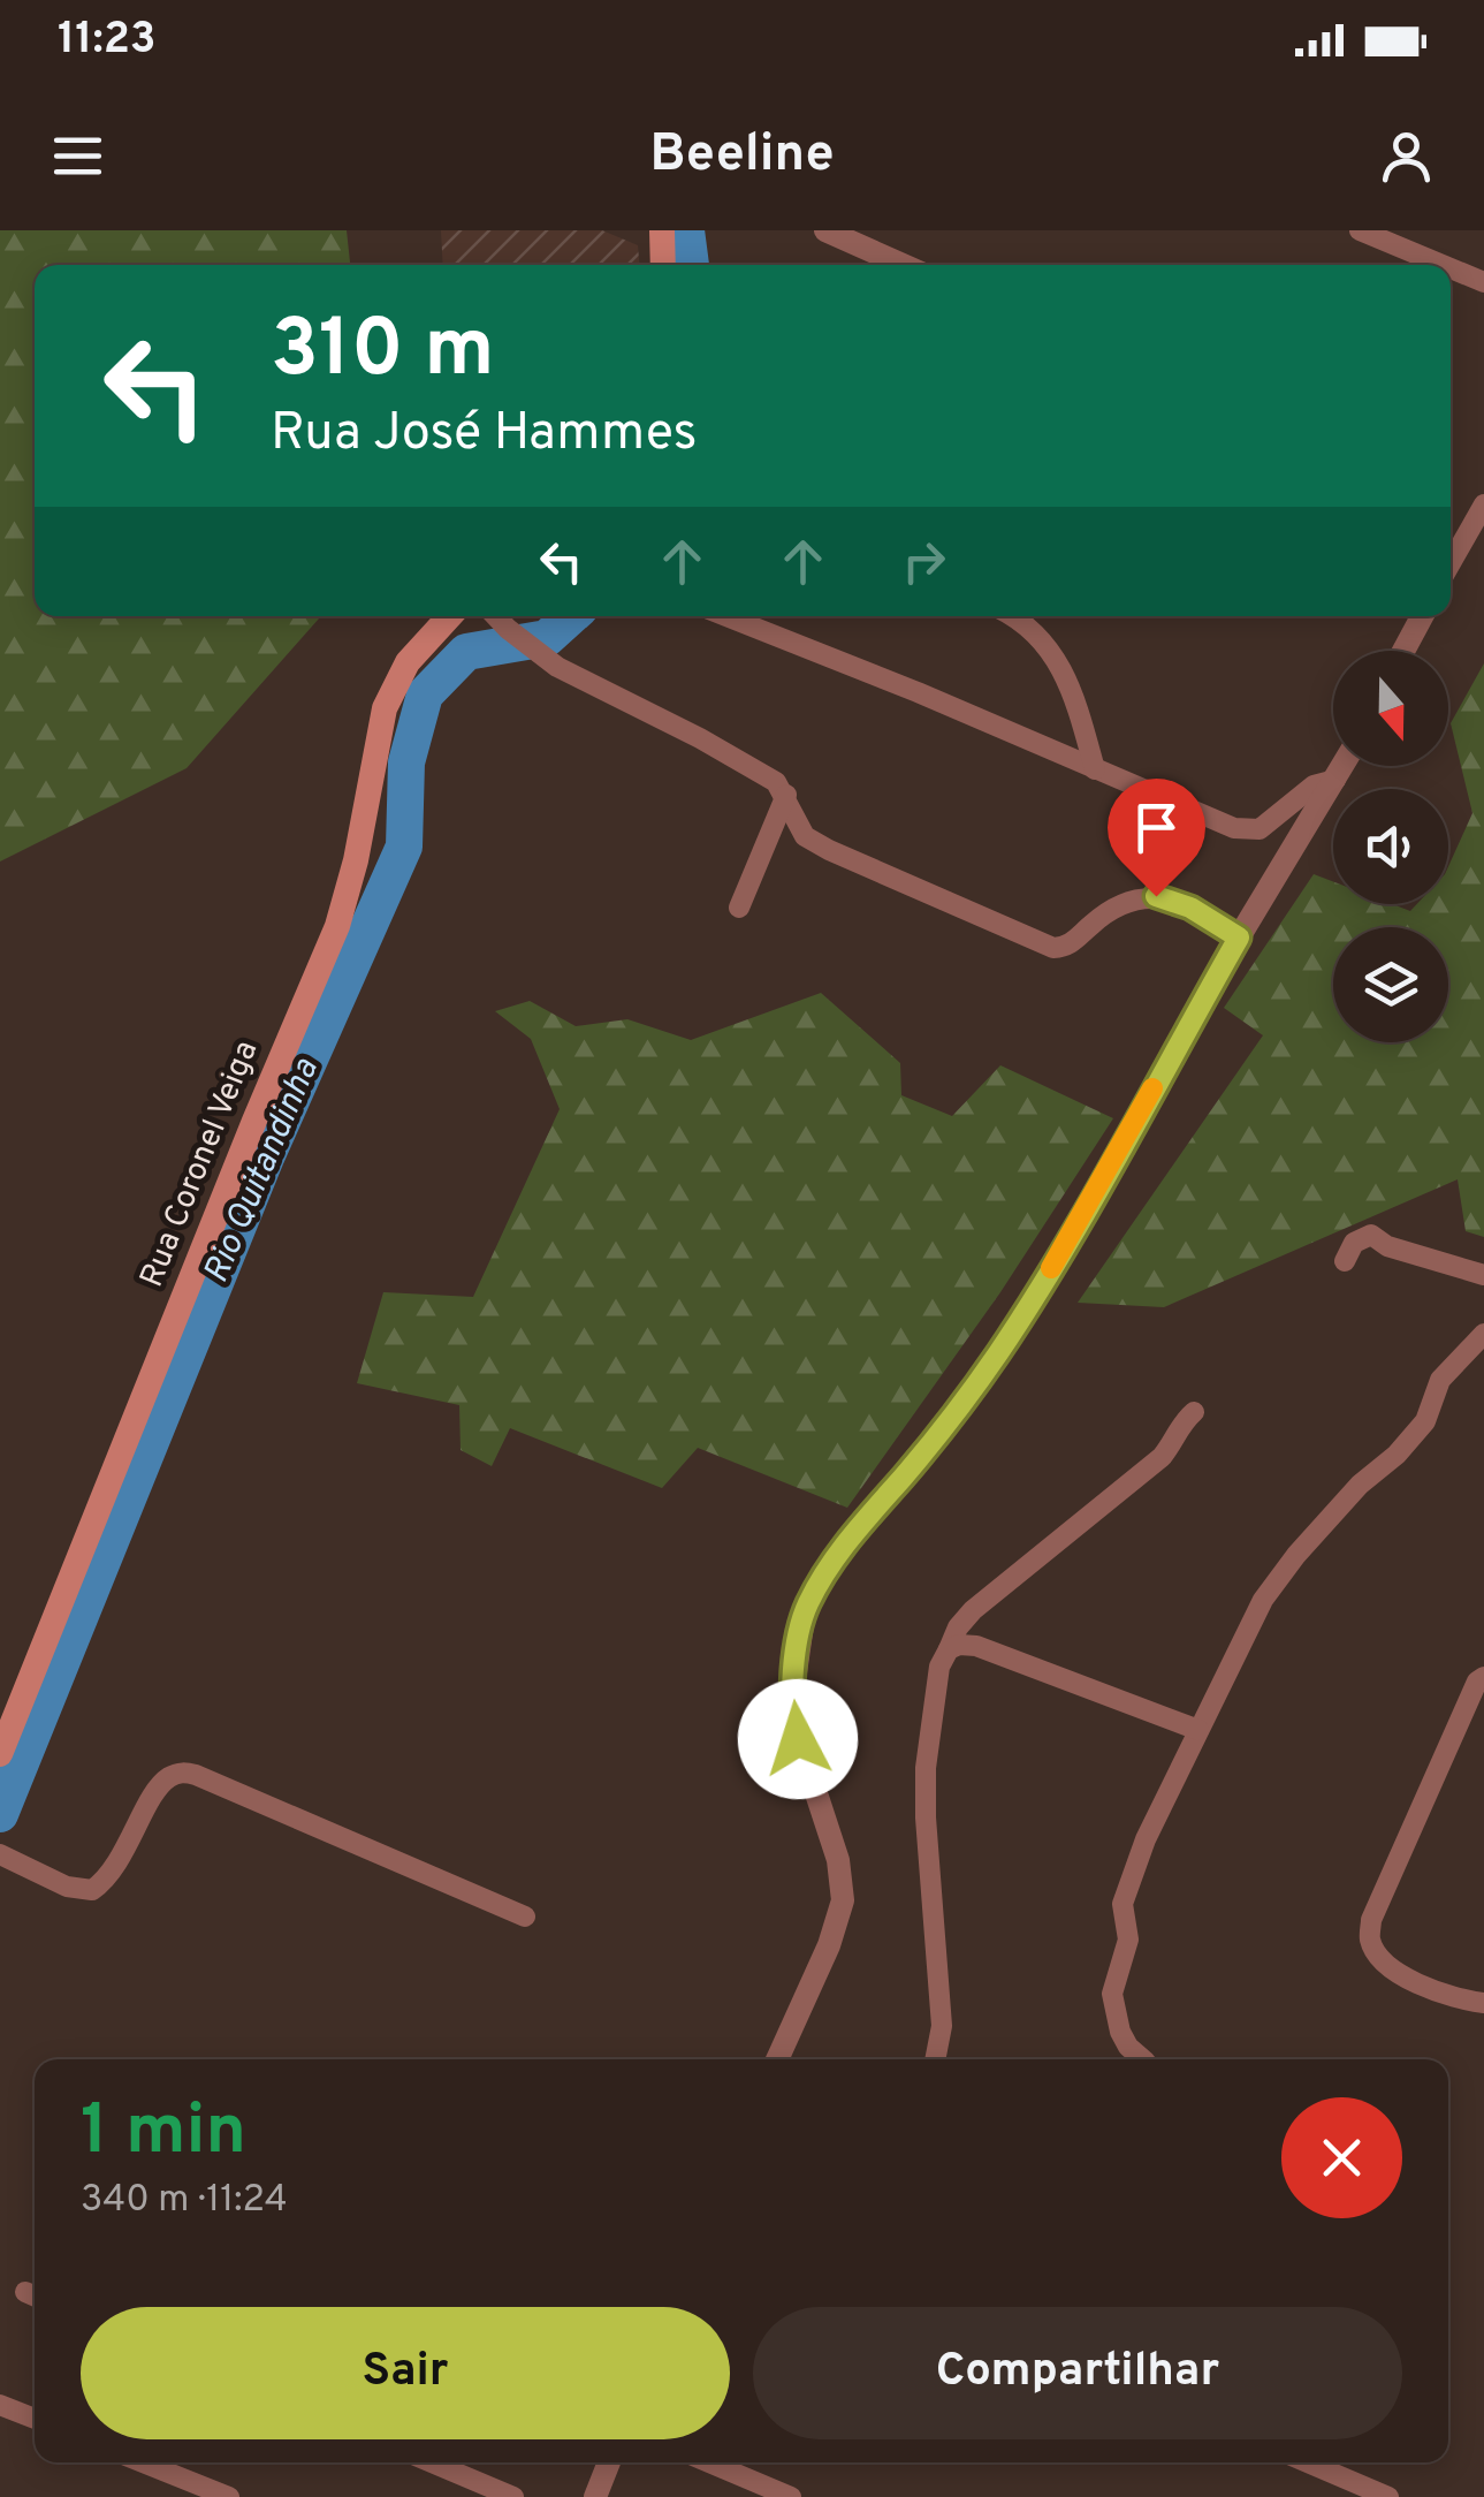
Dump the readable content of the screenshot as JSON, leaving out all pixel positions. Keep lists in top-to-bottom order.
{
  "streets": {
    "main road": ["Rua Coronel Veiga"]
  },
  "water": ["Rio Quitandinha"],
  "north": "bottom",
  "page": {
    "status": "11:23",
    "header": "Beeline",
    "turn": ["310 m", "Rua José Hammes"],
    "heading": ["1 min", "340 m · 11:24"],
    "buttons": ["Sair", "Compartilhar"]
  }
}
